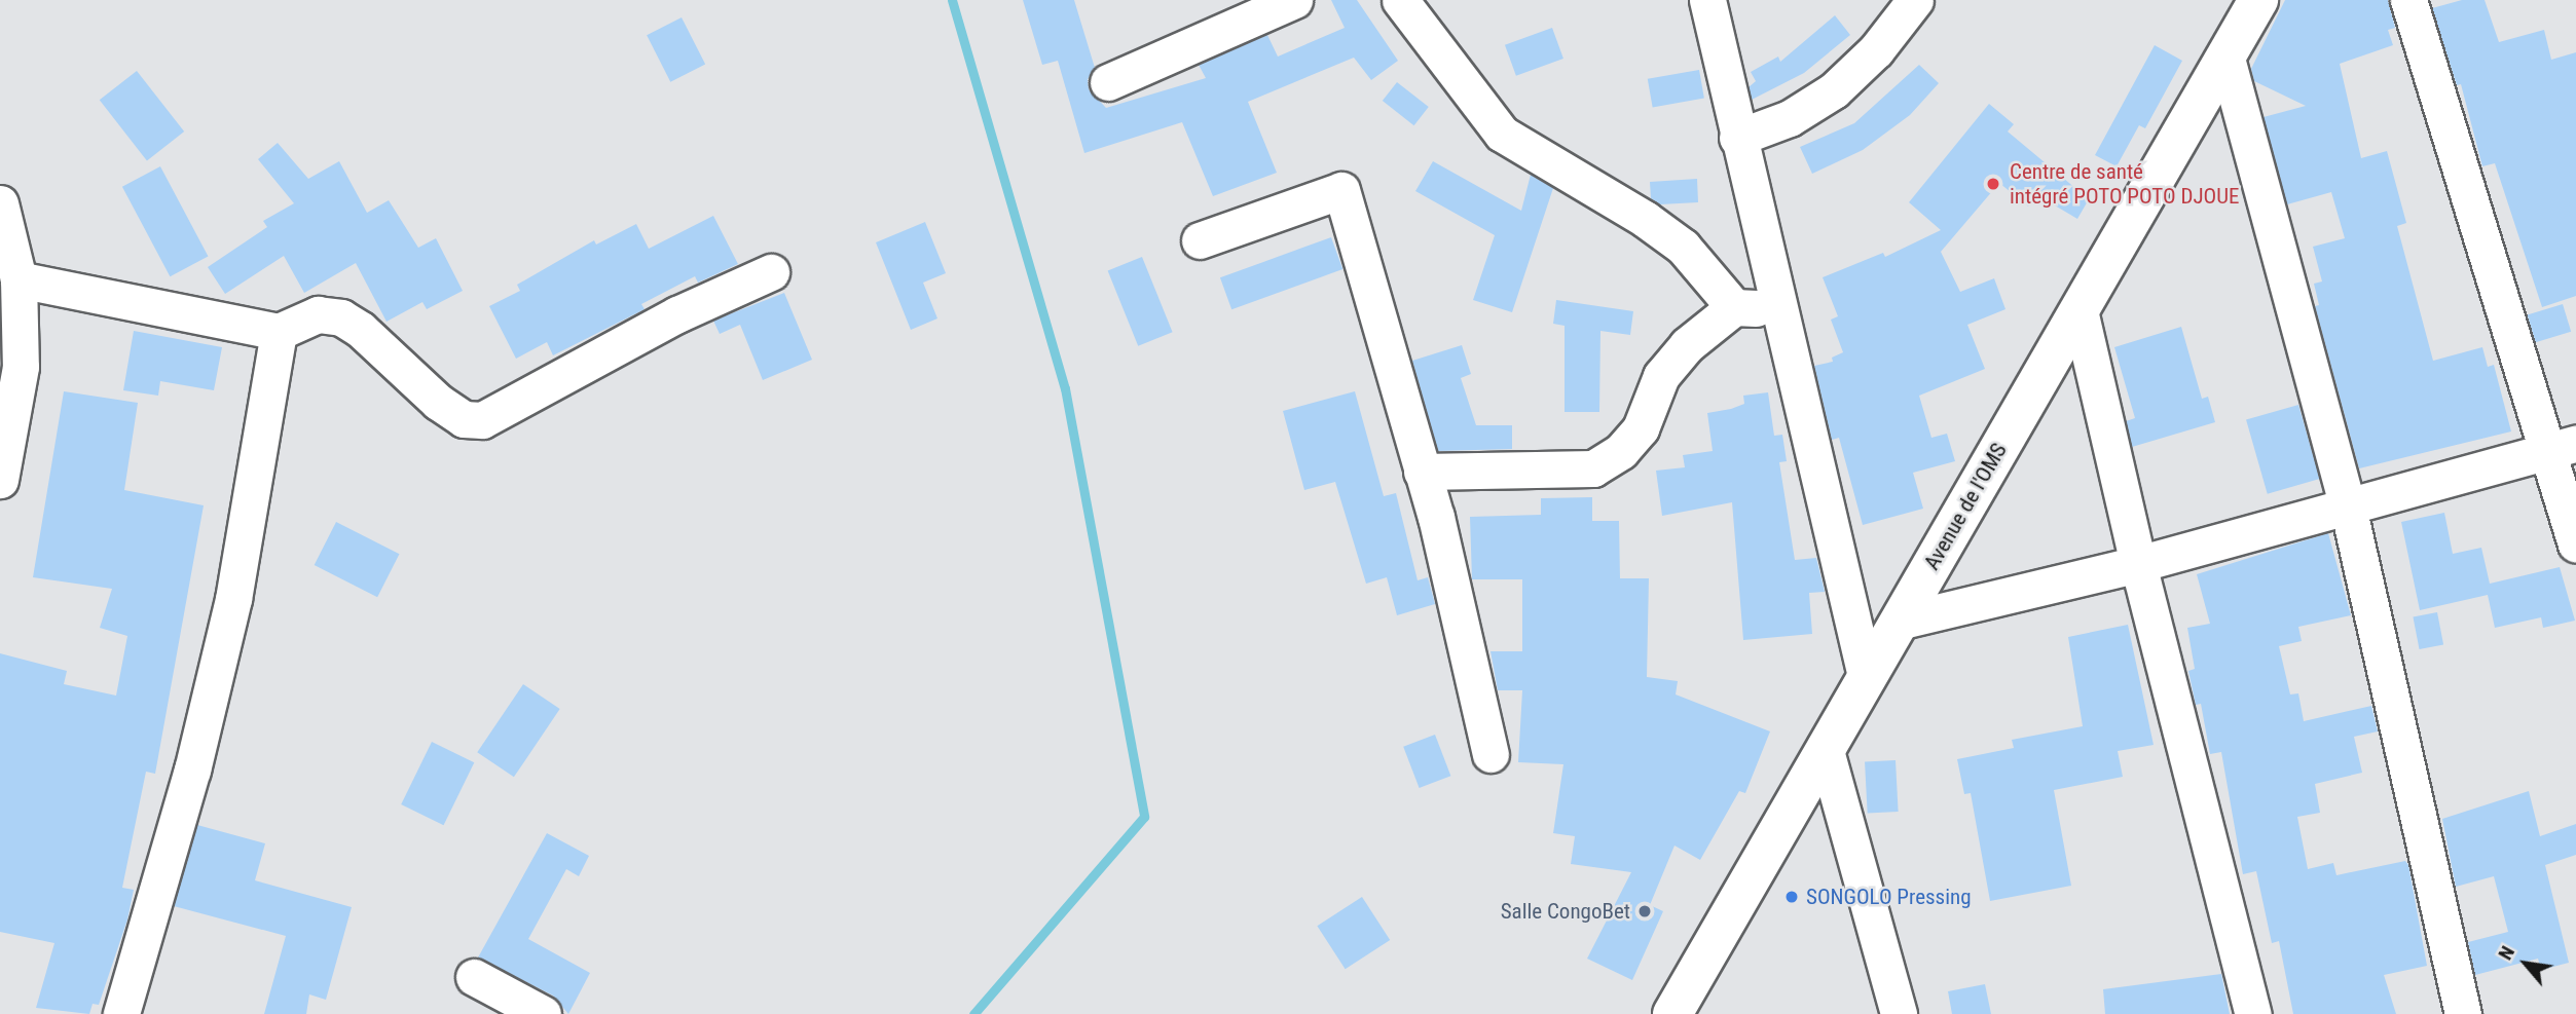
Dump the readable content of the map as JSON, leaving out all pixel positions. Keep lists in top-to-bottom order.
{
  "streets": {
    "street": ["Avenue de l'OMS"]
  },
  "places": ["Centre de santé intégré POTO POTO DJOUE", "SONGOLO Pressing", "Salle CongoBet"],
  "north": "top left"
}
